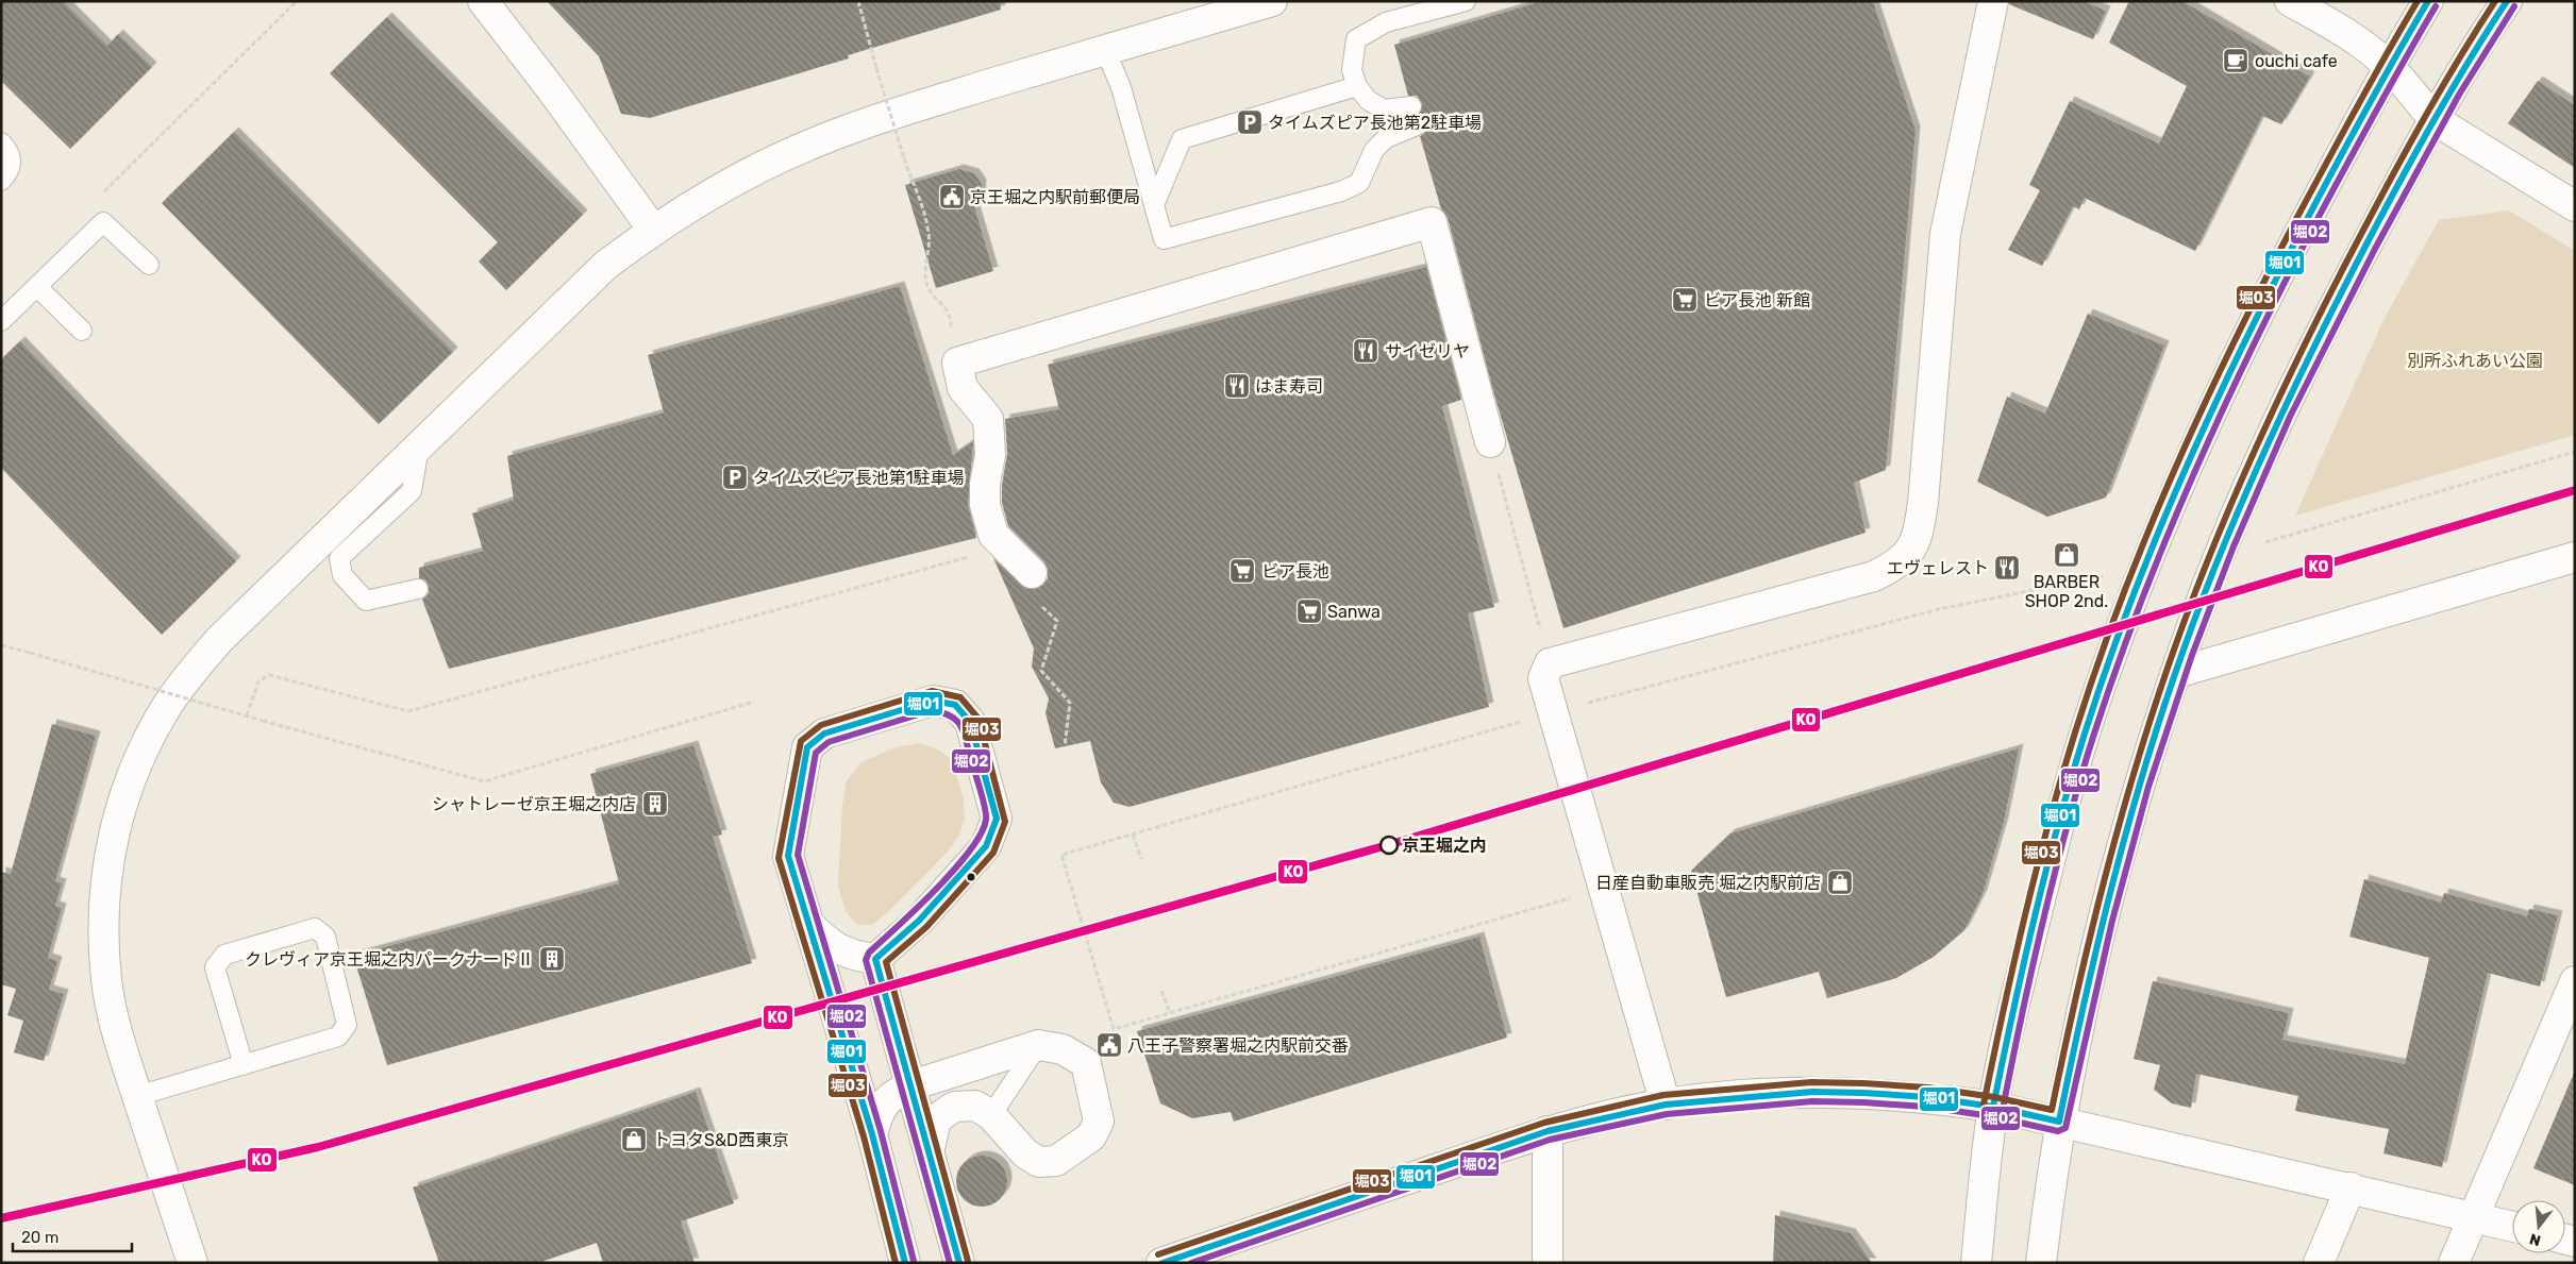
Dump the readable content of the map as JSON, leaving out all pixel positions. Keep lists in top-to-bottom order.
{
  "parks": ["別所ふれあい公園"],
  "places": {
    "cafe": ["ouchi cafe"],
    "parking": ["タイムズピア長池第2駐車場", "タイムズピア長池第1駐車場"],
    "public building": ["京王堀之内駅前郵便局", "八王子警察署堀之内駅前交番"],
    "supermarket": ["ビア長池 新館", "ビア長池", "Sanwa"],
    "restaurant": ["サイゼリヤ", "はま寿司", "エヴェレスト"],
    "shop": ["BARBER SHOP 2nd.", "日産自動車販売 堀之内駅前店", "トヨタS&D西東京"],
    "building": ["シャトレーゼ京王堀之内店", "クレヴィア京王堀之内パークナードⅡ"],
    "other": ["京王堀之内"]
  },
  "lines": [
    "transit line 堀01",
    "transit line 堀03",
    "transit line 堀02",
    "transit line KO"
  ],
  "scale_bar": "20 m",
  "north": "bottom"
}
